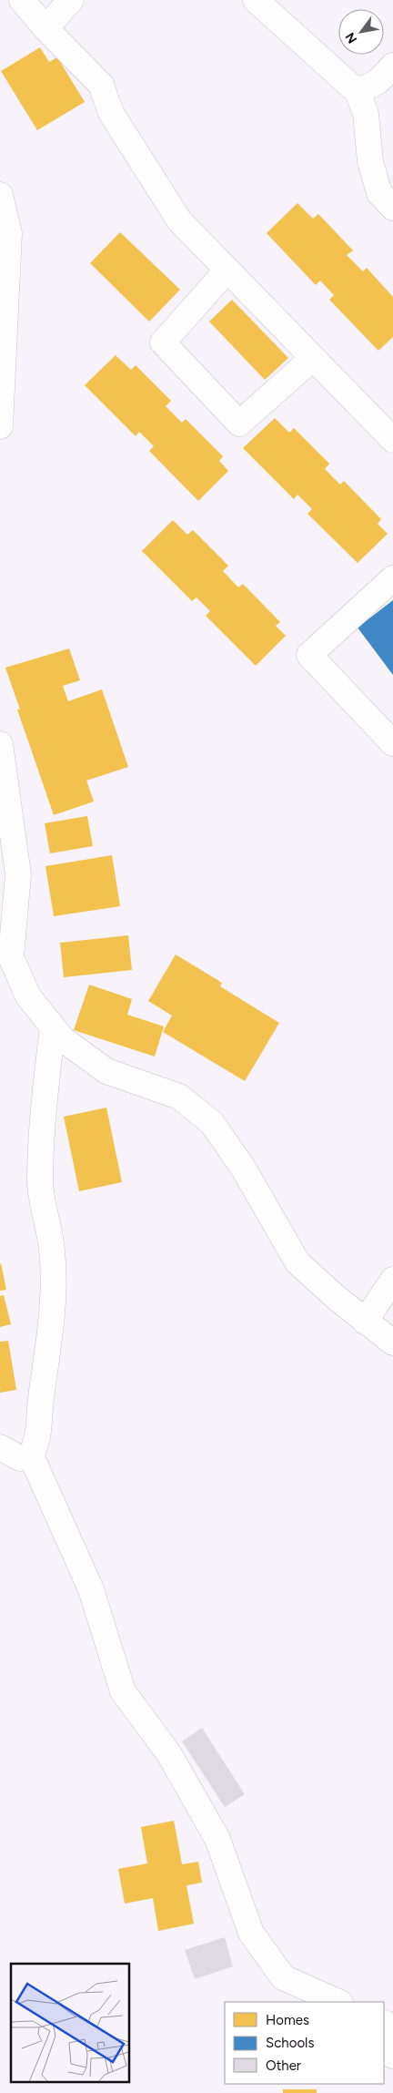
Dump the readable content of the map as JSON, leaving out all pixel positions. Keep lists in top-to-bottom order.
{
  "legend": ["Homes", "Schools", "Other"],
  "north": "bottom left"
}
